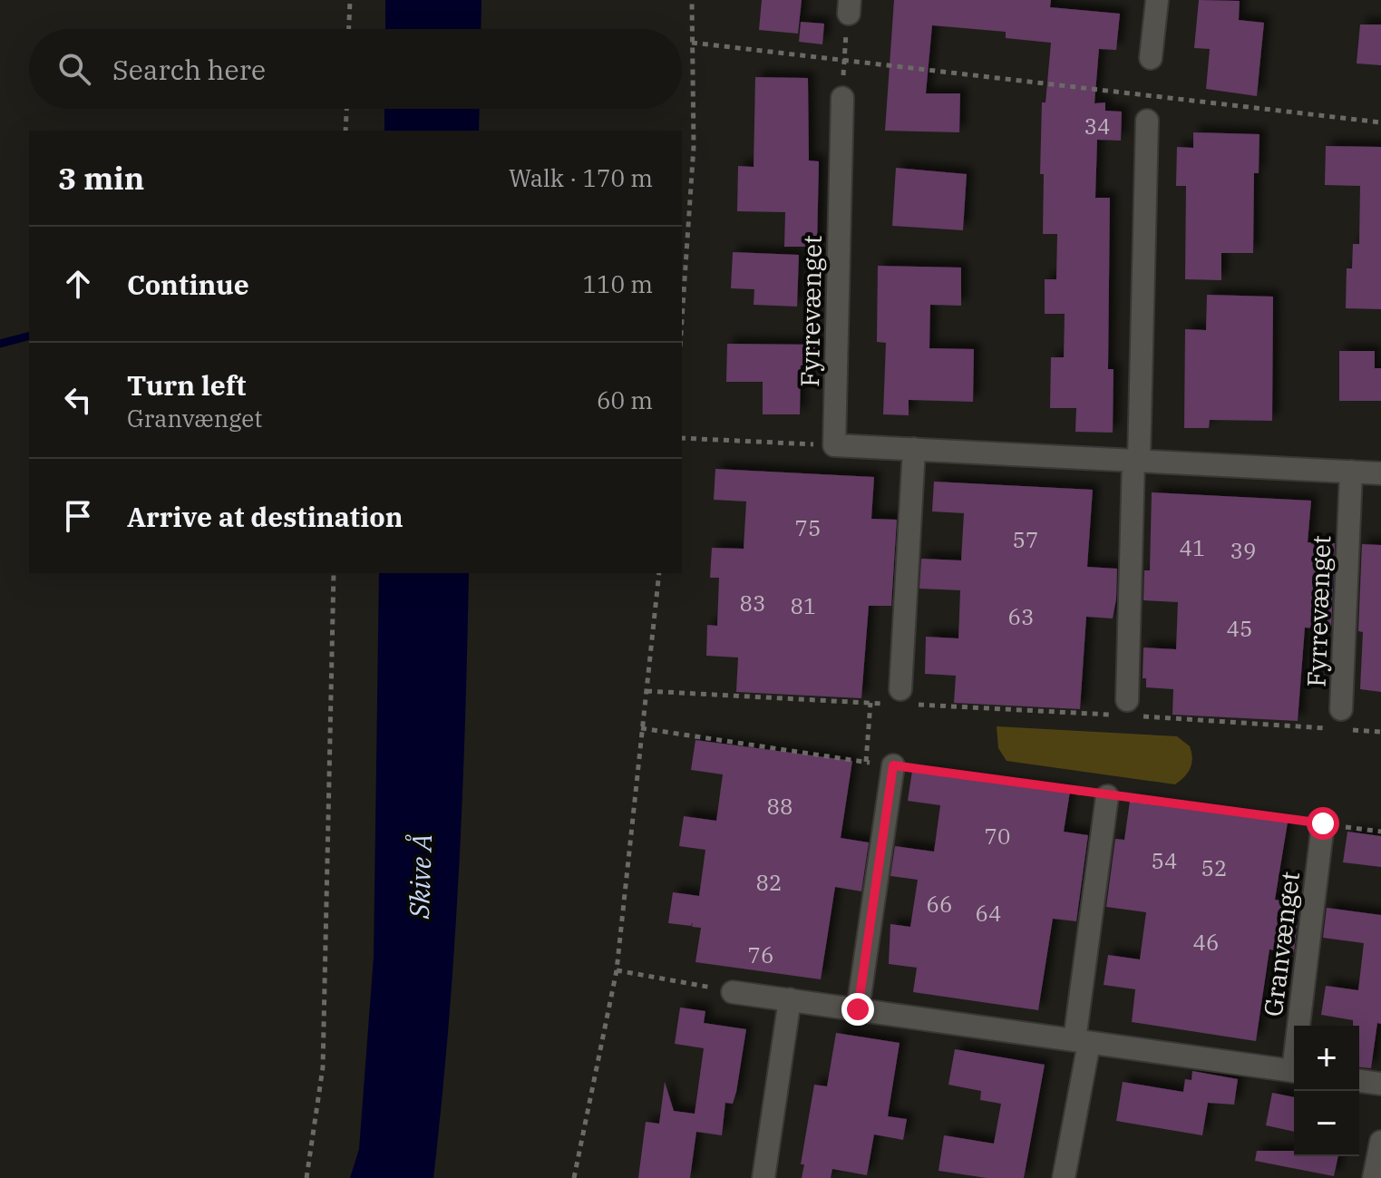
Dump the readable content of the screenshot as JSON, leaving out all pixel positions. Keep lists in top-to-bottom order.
{
  "streets": {
    "street": ["Fyrrevænget", "Granvænget"]
  },
  "water": ["Skive Å"],
  "house_numbers": [
    "34",
    "75",
    "57",
    "41",
    "39",
    "83",
    "81",
    "63",
    "45",
    "88",
    "70",
    "54",
    "52",
    "82",
    "66",
    "64",
    "46",
    "76"
  ],
  "page": {
    "search": "Search here",
    "heading": ["3 min", "Walk · 170 m"],
    "list": [
      ["Continue", "110 m"],
      ["Turn left", "Granvænget", "60 m"],
      "Arrive at destination"
    ],
    "map_buttons": ["+", "−"]
  }
}
